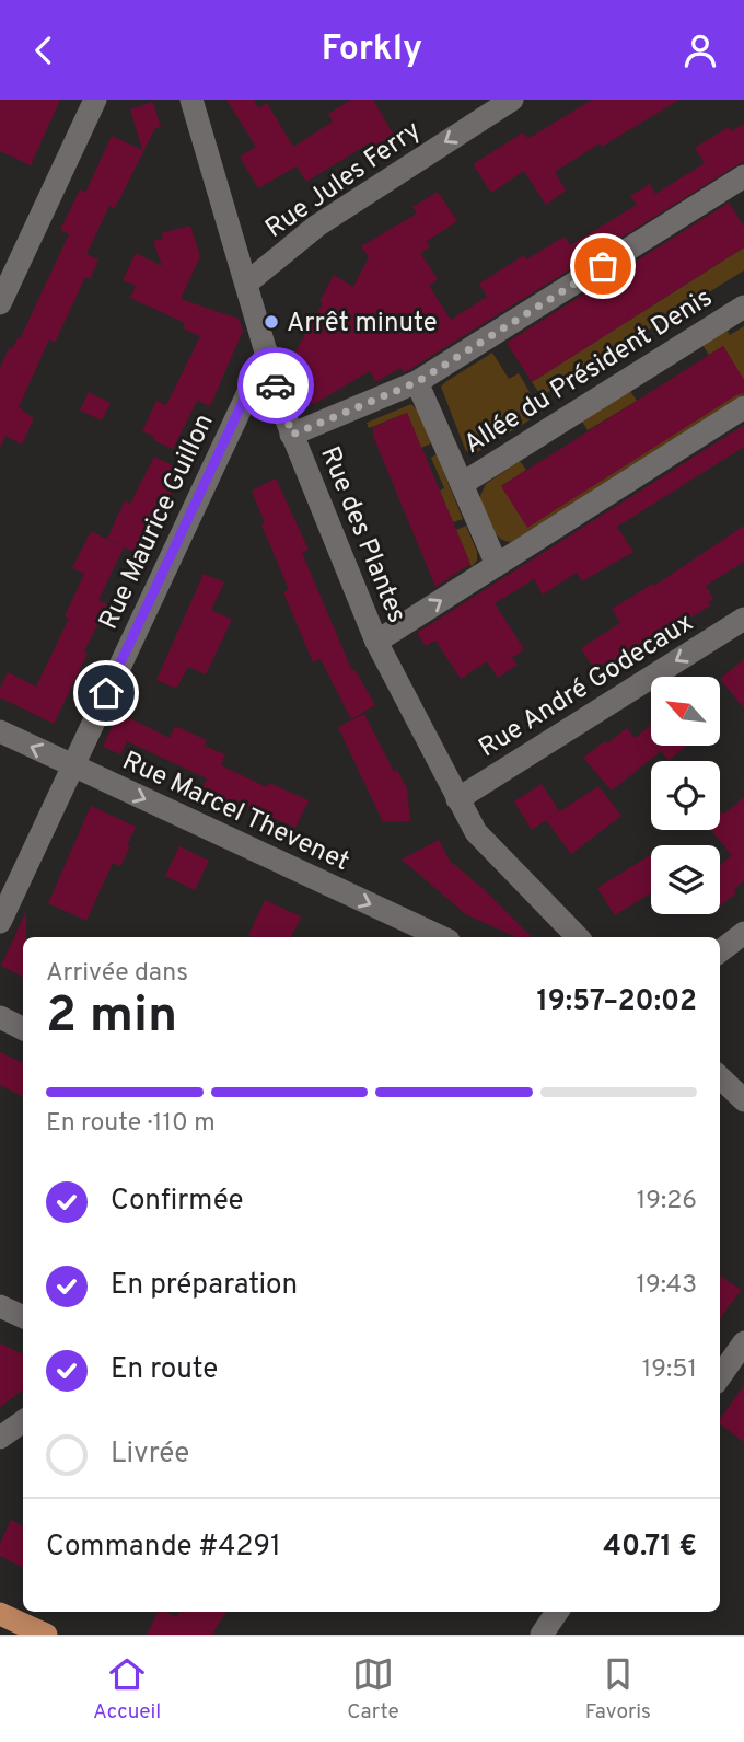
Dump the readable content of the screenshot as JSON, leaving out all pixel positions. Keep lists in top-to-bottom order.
{
  "streets": {
    "street": [
      "Rue Jules Ferry",
      "Allée du Président Denis",
      "Rue Maurice Guillon",
      "Rue des Plantes",
      "Rue André Godecaux",
      "Rue Marcel Thevenet"
    ]
  },
  "crossings": [
    ["Rue Jules Ferry", "Rue des Plantes"],
    ["Rue Maurice Guillon", "Rue des Plantes"],
    ["Rue Maurice Guillon", "Rue Marcel Thevenet"],
    ["Rue des Plantes", "Rue André Godecaux"]
  ],
  "places": ["Arrêt minute"],
  "north": "top left",
  "page": {
    "header": "Forkly",
    "heading": ["2 min", "Arrivée dans", "19:57–20:02"],
    "panel": ["Commande #4291", "40.71 €"],
    "bar": "En route · 110 m",
    "list": [
      ["Confirmée", "19:26"],
      ["En préparation", "19:43"],
      ["En route", "19:51"],
      "Livrée"
    ],
    "tabs": ["Accueil", "Carte", "Favoris"]
  }
}
